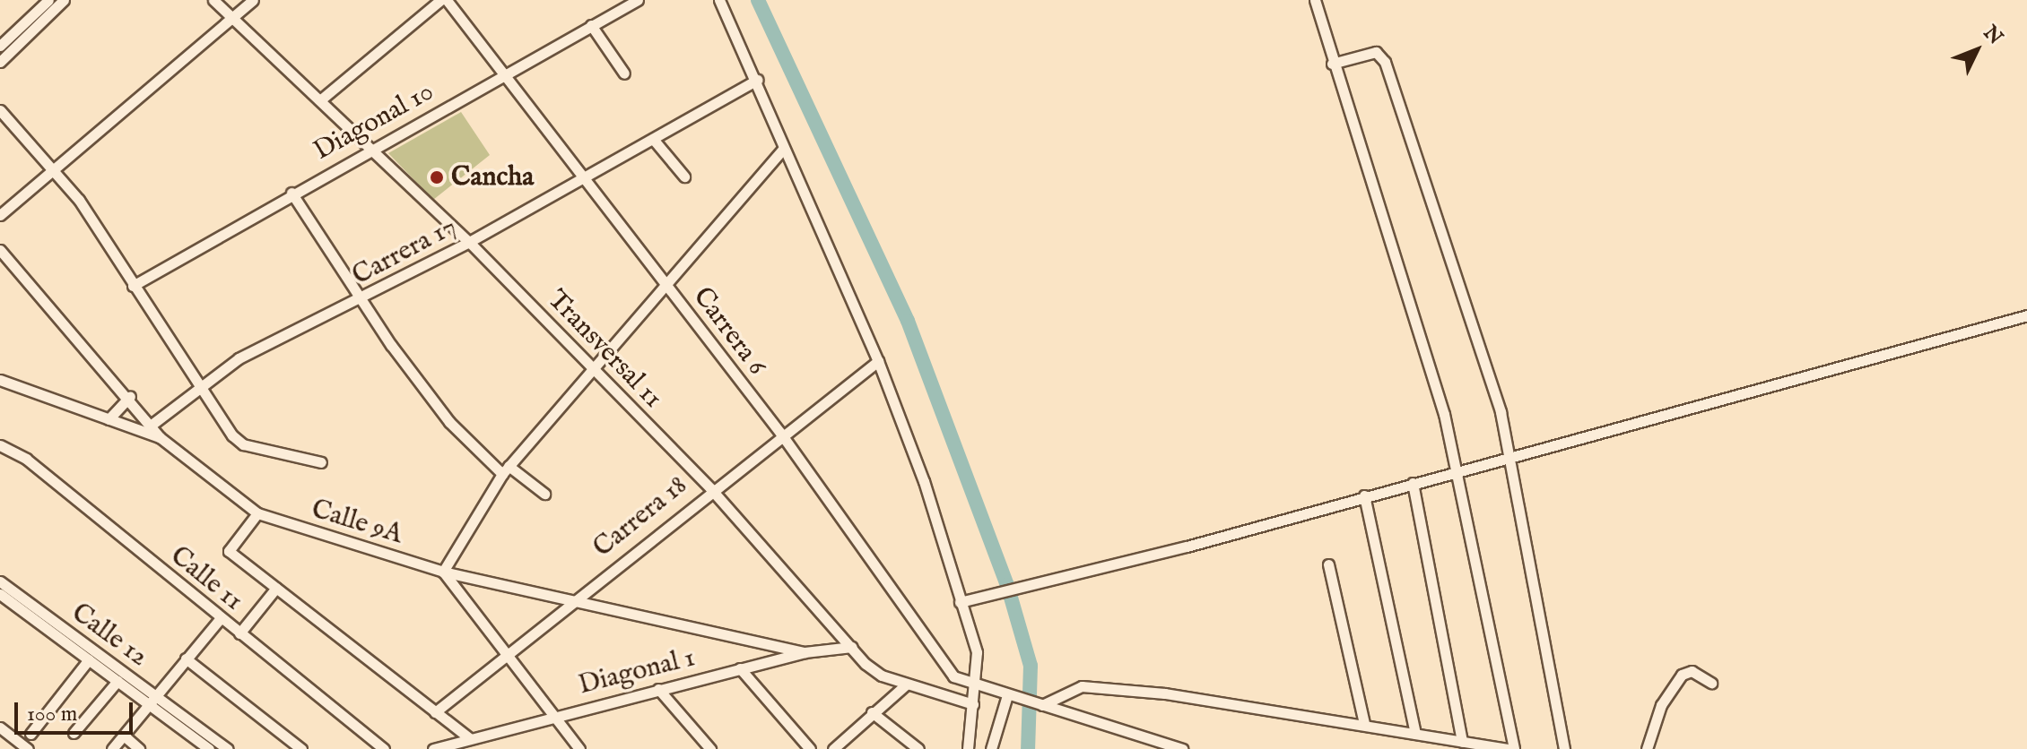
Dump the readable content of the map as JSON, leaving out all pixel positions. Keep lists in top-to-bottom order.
{
  "streets": {
    "street": [
      "Diagonal 10",
      "Carrera 17",
      "Carrera 6",
      "Transversal 11",
      "Carrera 18",
      "Calle 9A",
      "Calle 11",
      "Calle 12",
      "Diagonal 1"
    ]
  },
  "crossings": [
    ["Diagonal 10", "Carrera 6"],
    ["Diagonal 10", "Transversal 11"],
    ["Carrera 17", "Carrera 6"],
    ["Carrera 17", "Transversal 11"],
    ["Carrera 17", "Calle 9A"],
    ["Carrera 6", "Carrera 18"],
    ["Transversal 11", "Carrera 18"],
    ["Transversal 11", "Diagonal 1"],
    ["Carrera 18", "Calle 9A"],
    ["Calle 9A", "Diagonal 1"]
  ],
  "places": ["Cancha"],
  "scale_bar": "100 m",
  "north": "top right"
}
